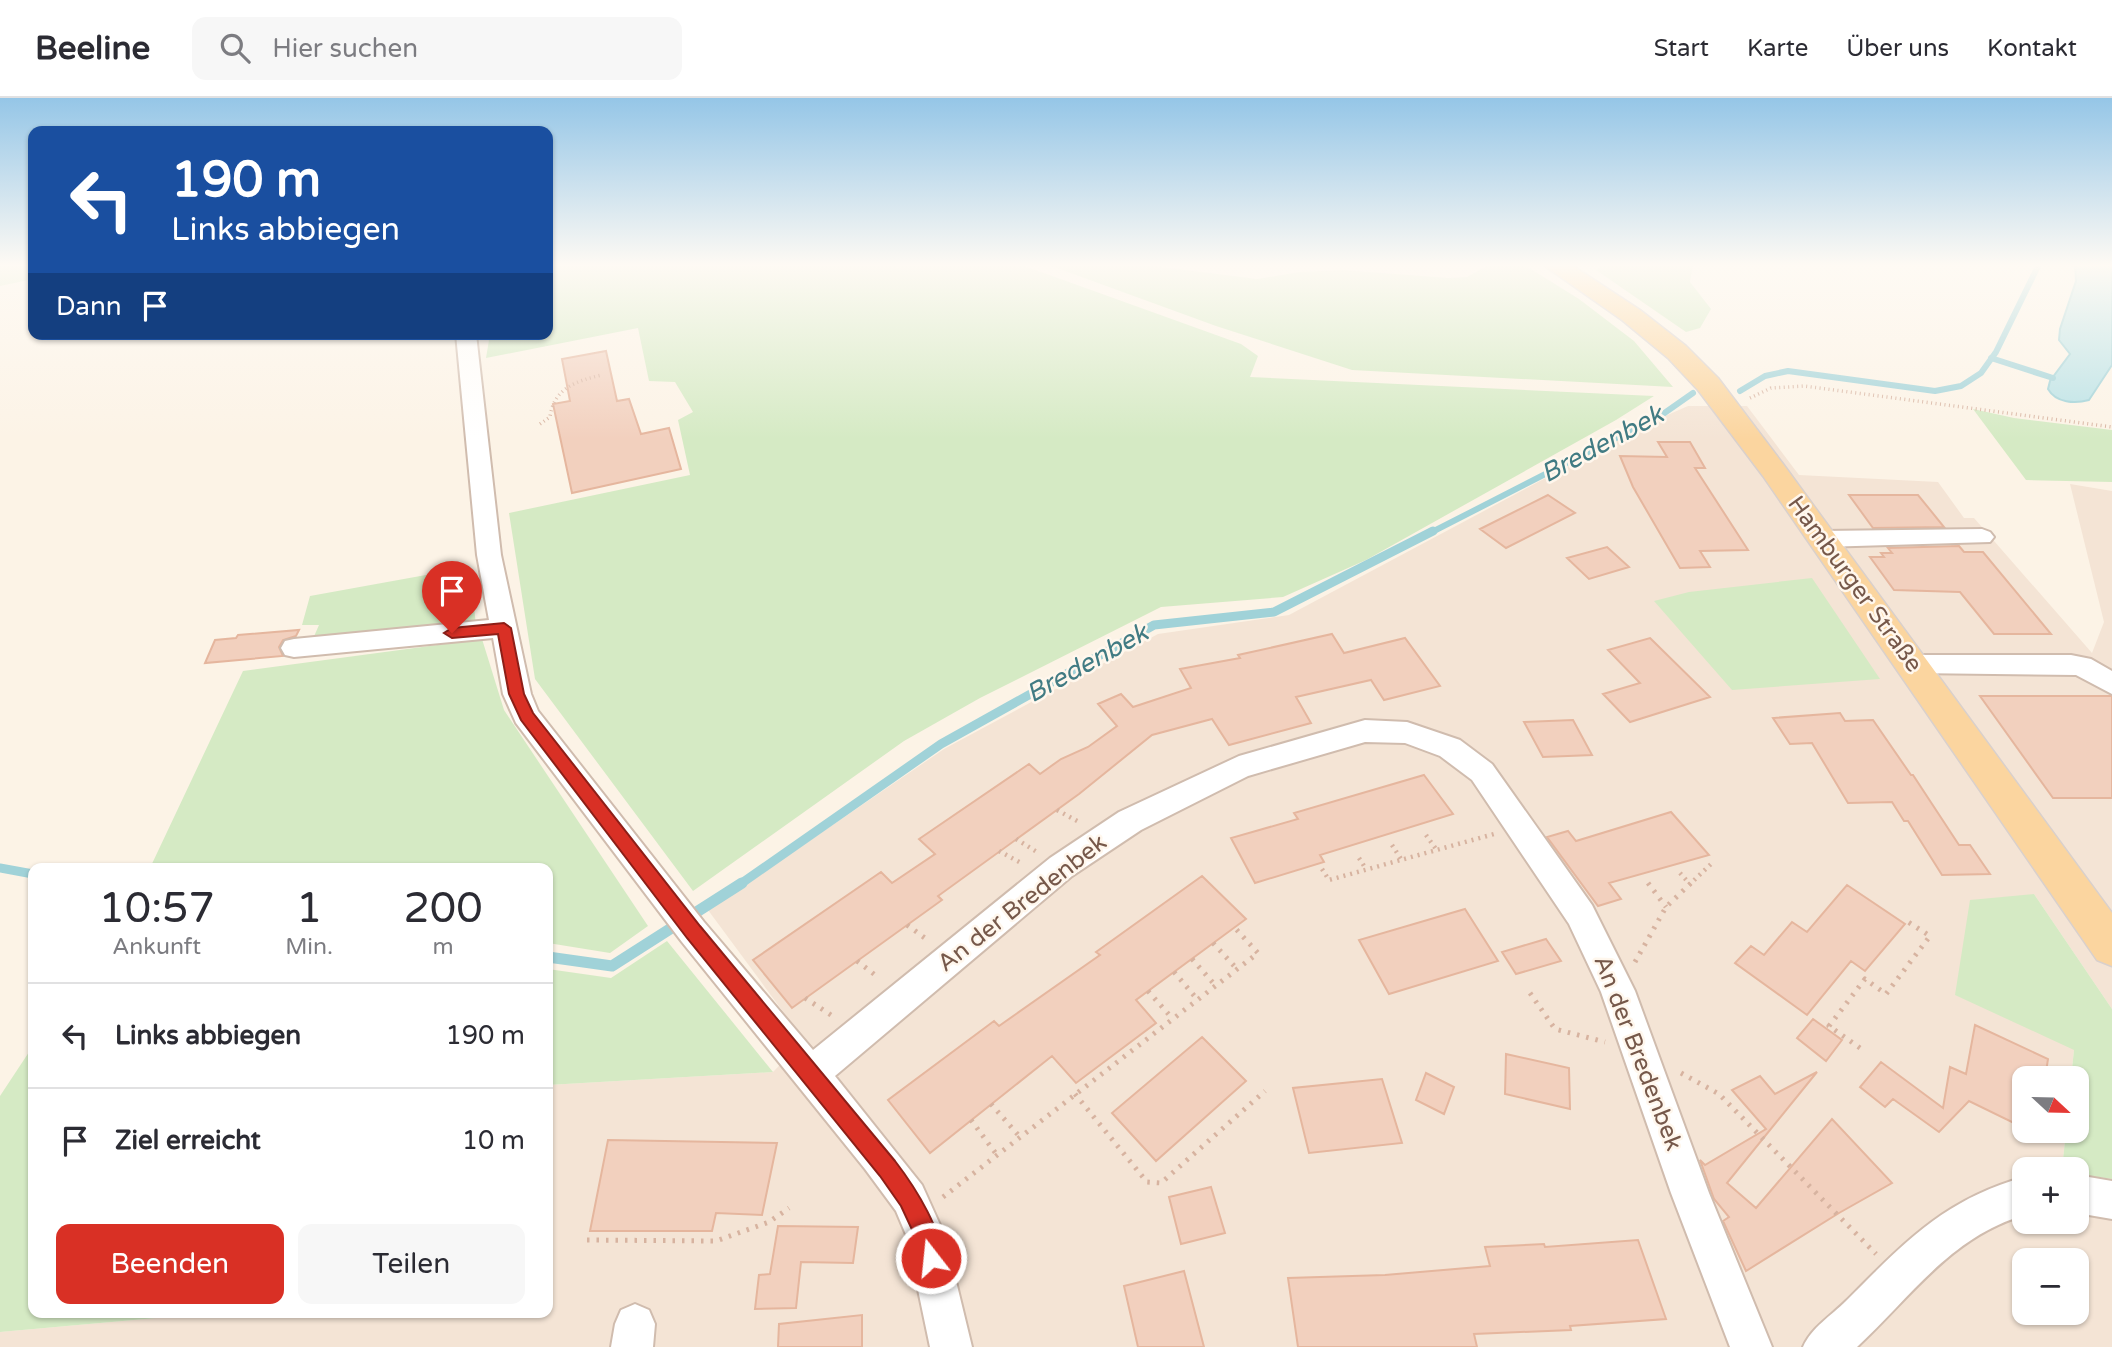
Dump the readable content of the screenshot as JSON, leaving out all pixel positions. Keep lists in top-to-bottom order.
{
  "streets": {
    "main road": ["Hamburger Straße"],
    "street": ["An der Bredenbek"]
  },
  "water": ["Bredenbek"],
  "north": "right",
  "page": {
    "header": "Beeline",
    "search": "Hier suchen",
    "nav": [
      "Start",
      "Karte",
      "Über uns",
      "Kontakt"
    ],
    "turn": ["190 m", "Links abbiegen"],
    "then": "Dann",
    "eta": [
      "10:57",
      "Ankunft",
      "1",
      "Min.",
      "200",
      "m"
    ],
    "list": [
      {
        "name": "Links abbiegen",
        "value": "190 m"
      },
      {
        "name": "Ziel erreicht",
        "value": "10 m"
      }
    ],
    "map_buttons": ["+", "−"],
    "buttons": ["Beenden", "Teilen"]
  }
}
